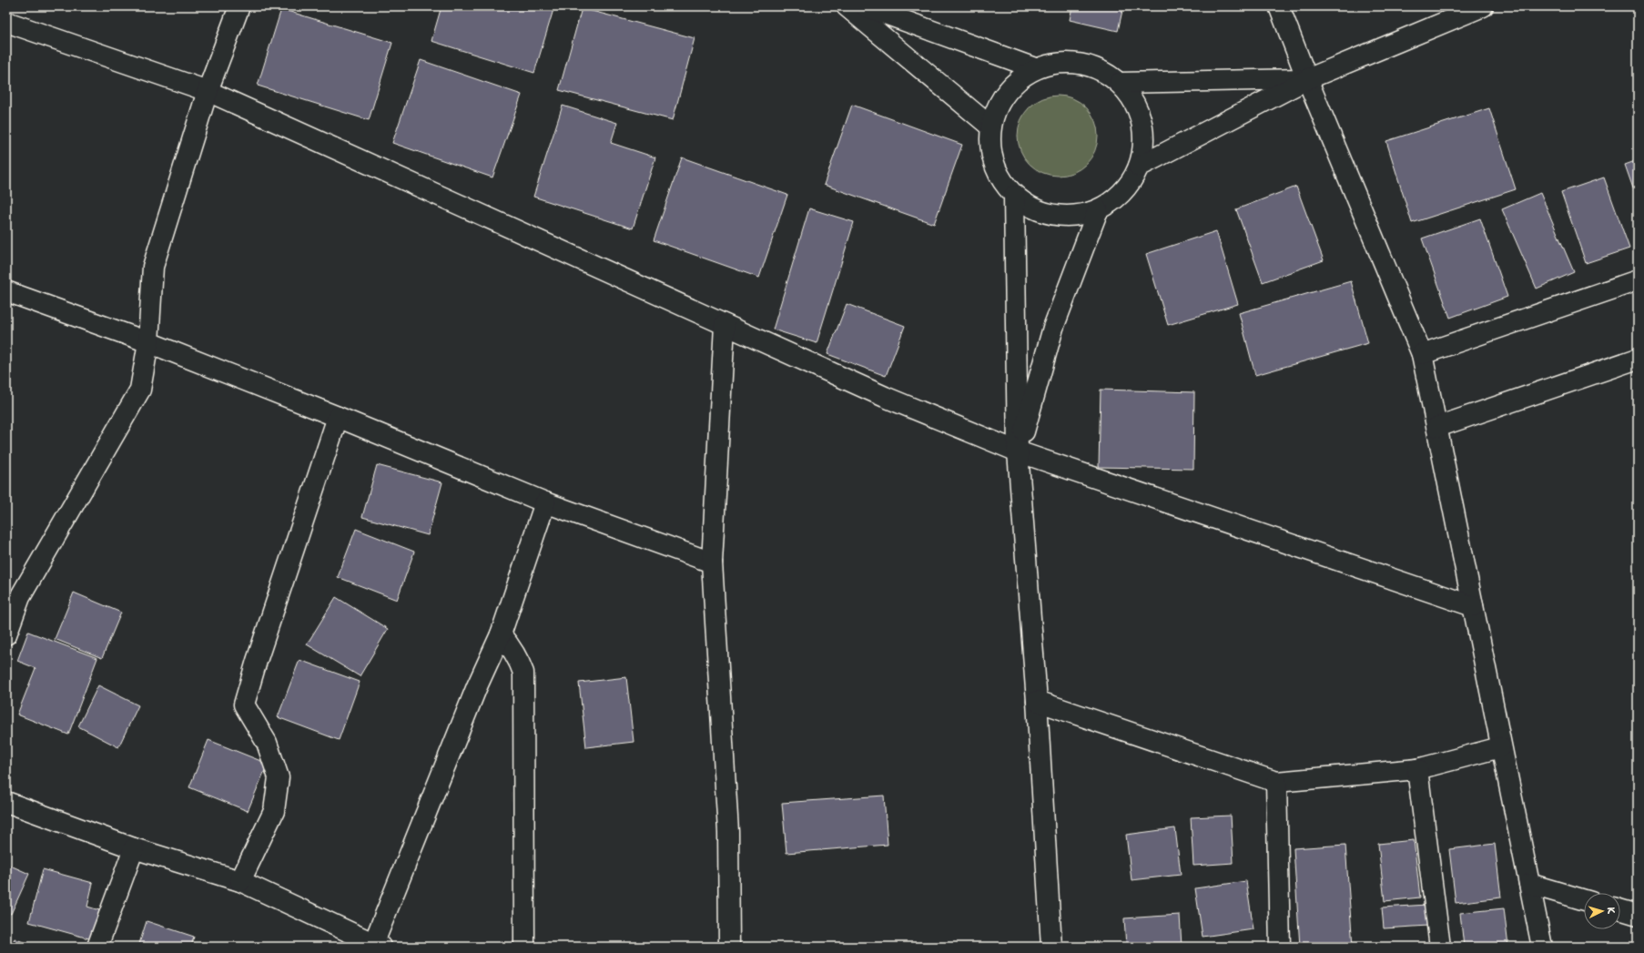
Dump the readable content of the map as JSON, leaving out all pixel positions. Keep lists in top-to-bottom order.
{
  "north": "right"
}
